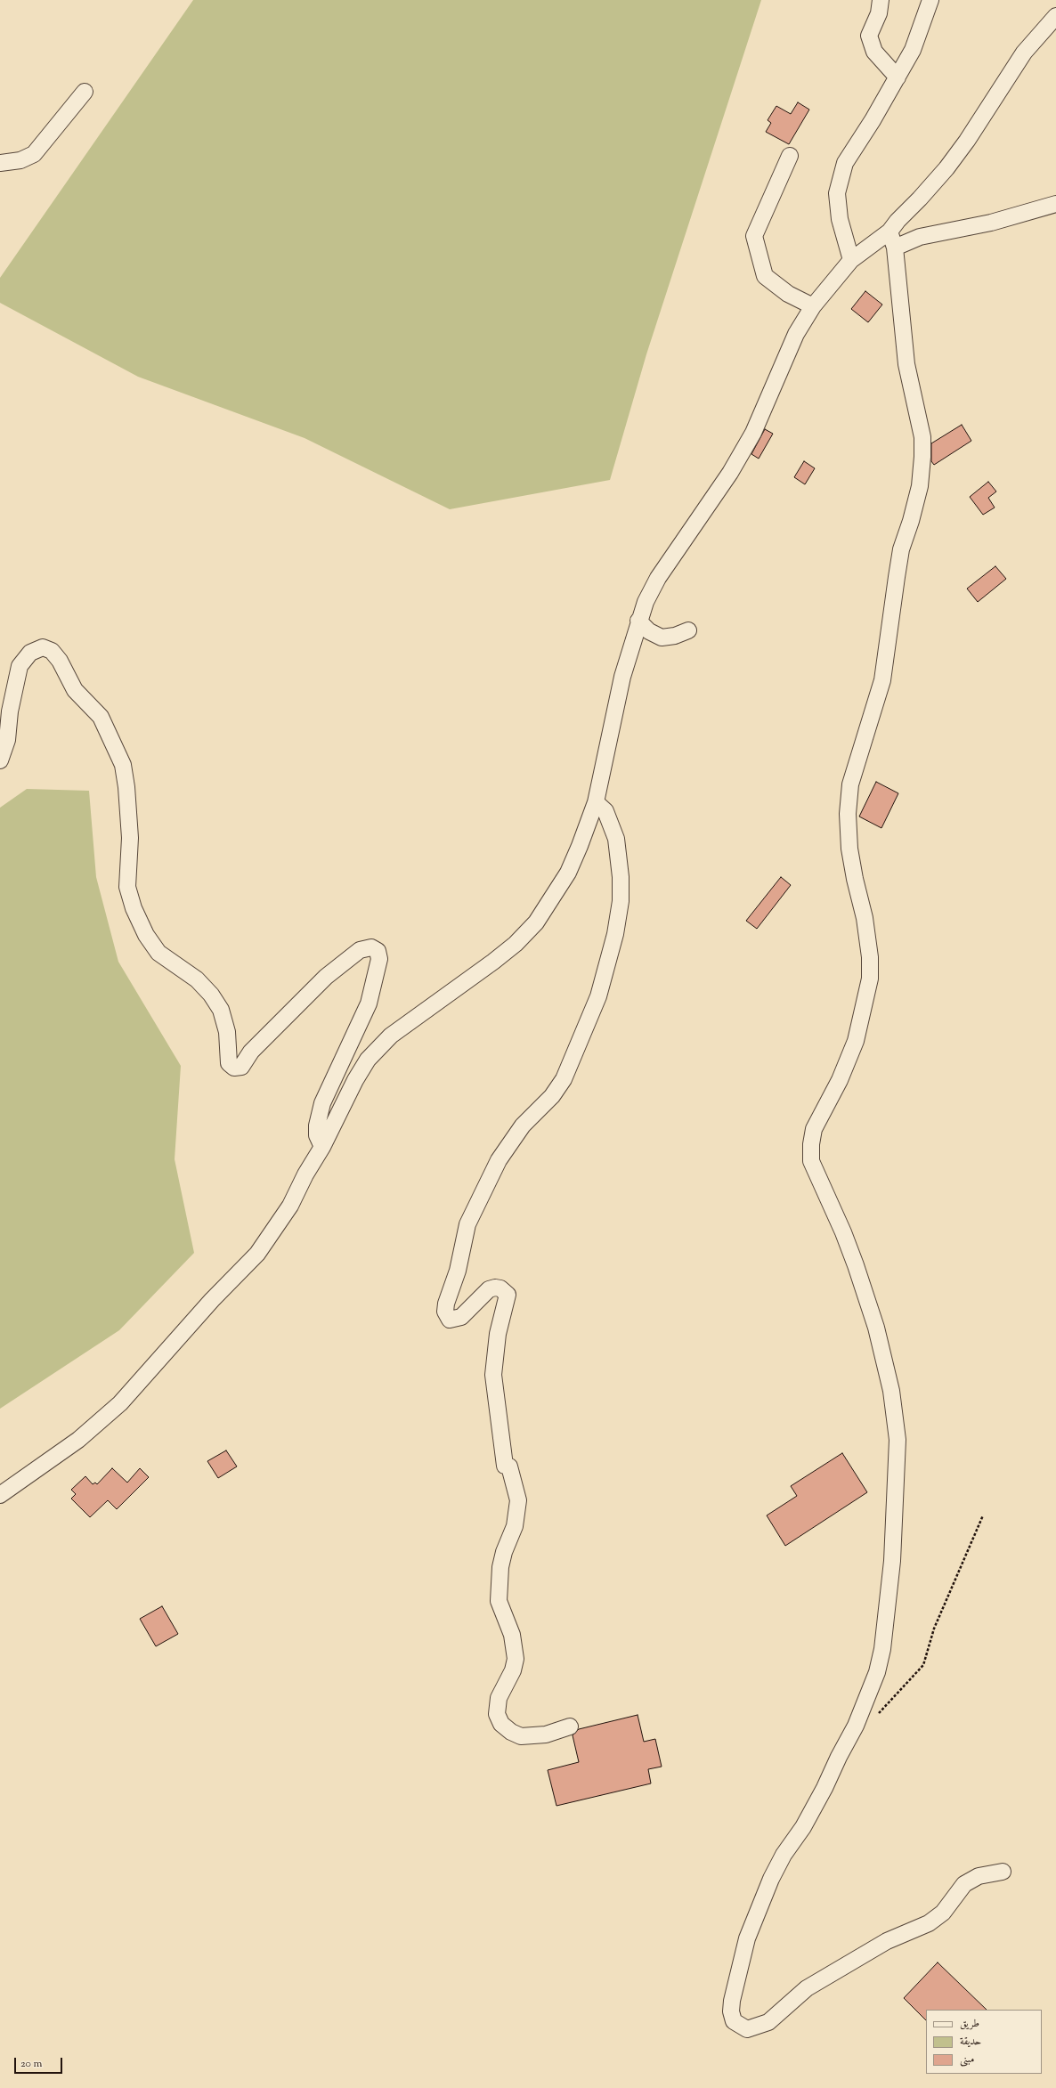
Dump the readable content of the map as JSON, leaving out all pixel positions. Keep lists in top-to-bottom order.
{
  "legend": ["طريق", "حديقة", "مبنى"],
  "scale_bar": "20 m"
}
